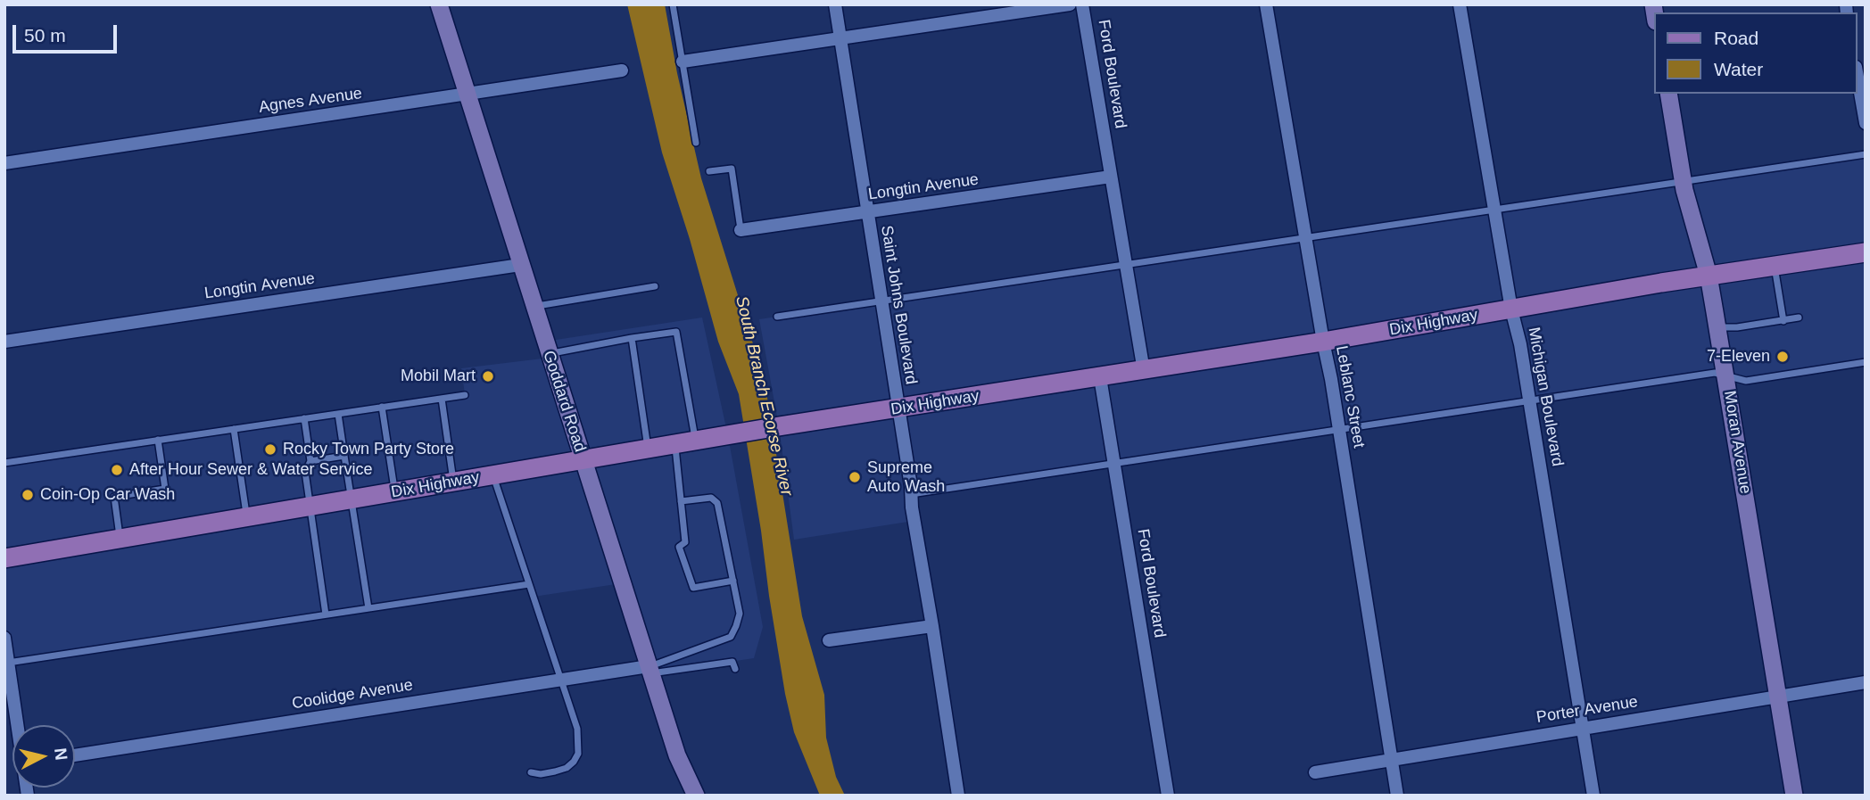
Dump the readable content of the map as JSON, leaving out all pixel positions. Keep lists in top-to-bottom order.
{
  "streets": {
    "main road": ["Dix Highway"],
    "street": [
      "Ford Boulevard",
      "Agnes Avenue",
      "Longtin Avenue",
      "Saint Johns Boulevard",
      "Leblanc Street",
      "Michigan Boulevard",
      "Goddard Road",
      "Moran Avenue",
      "Coolidge Avenue",
      "Porter Avenue"
    ]
  },
  "crossings": [
    ["Ford Boulevard", "Longtin Avenue"],
    ["Ford Boulevard", "Dix Highway"],
    ["Agnes Avenue", "Goddard Road"],
    ["Longtin Avenue", "Saint Johns Boulevard"],
    ["Longtin Avenue", "Goddard Road"],
    ["Saint Johns Boulevard", "Dix Highway"],
    ["Dix Highway", "Leblanc Street"],
    ["Dix Highway", "Michigan Boulevard"],
    ["Dix Highway", "Goddard Road"],
    ["Dix Highway", "Moran Avenue"],
    ["Leblanc Street", "Porter Avenue"],
    ["Michigan Boulevard", "Porter Avenue"],
    ["Goddard Road", "Coolidge Avenue"],
    ["Moran Avenue", "Porter Avenue"]
  ],
  "water": ["South Branch Ecorse River"],
  "places": [
    "7-Eleven",
    "Mobil Mart",
    "Rocky Town Party Store",
    "After Hour Sewer & Water Service",
    "Supreme Auto Wash",
    "Coin-Op Car Wash"
  ],
  "legend": ["Road", "Water"],
  "scale_bar": "50 m",
  "north": "right"
}
